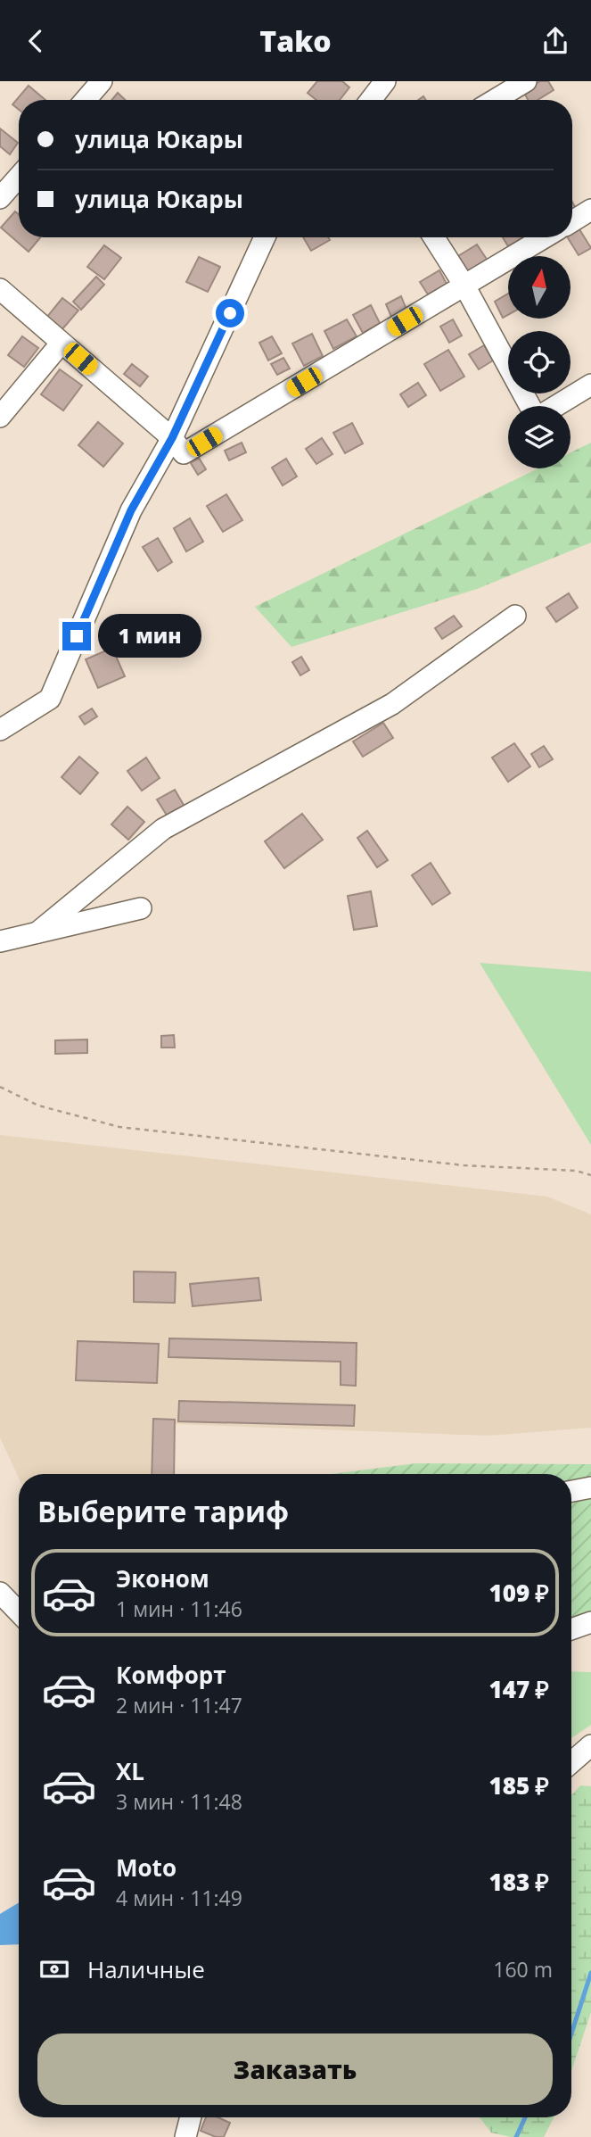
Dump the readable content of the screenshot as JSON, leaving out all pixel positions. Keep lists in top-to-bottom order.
{
  "north": "top",
  "page": {
    "header": "Tako",
    "banner": ["улица Юкары", "улица Юкары"],
    "bubble": "1 мин",
    "heading": "Выберите тариф",
    "list": [
      {
        "name": "Эконом",
        "note": "1 мин · 11:46",
        "value": "109 ₽"
      },
      {
        "name": "Комфорт",
        "note": "2 мин · 11:47",
        "value": "147 ₽"
      },
      {
        "name": "XL",
        "note": "3 мин · 11:48",
        "value": "185 ₽"
      },
      {
        "name": "Moto",
        "note": "4 мин · 11:49",
        "value": "183 ₽"
      }
    ],
    "pay": ["Наличные", "160 m"],
    "buttons": "Заказать"
  }
}
